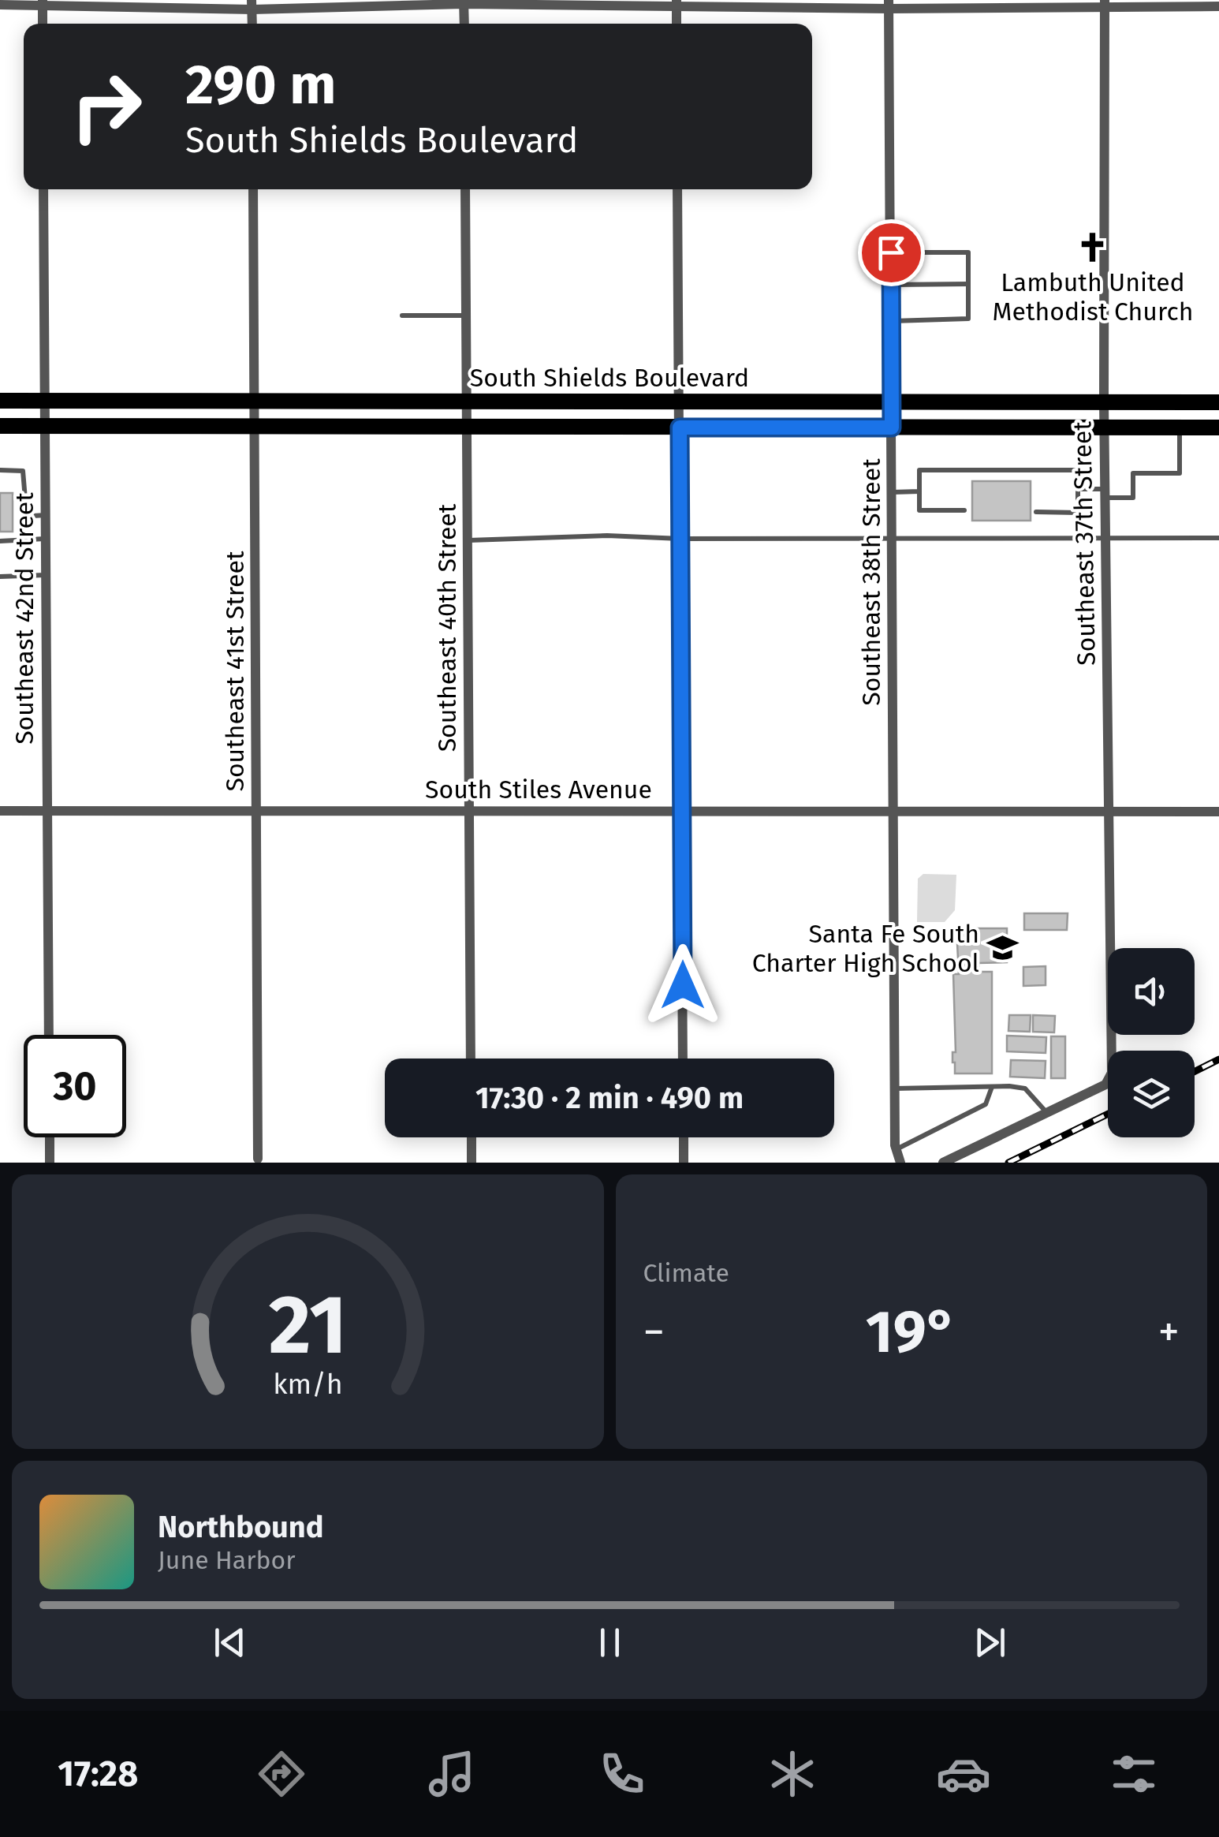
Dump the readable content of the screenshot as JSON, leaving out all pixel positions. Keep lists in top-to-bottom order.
{
  "streets": {
    "main road": ["South Shields Boulevard"],
    "street": [
      "Southeast 37th Street",
      "Southeast 38th Street",
      "Southeast 42nd Street",
      "Southeast 40th Street",
      "Southeast 41st Street",
      "South Stiles Avenue"
    ]
  },
  "crossings": [
    ["South Shields Boulevard", "Southeast 37th Street"],
    ["South Shields Boulevard", "Southeast 38th Street"],
    ["South Shields Boulevard", "Southeast 42nd Street"],
    ["South Shields Boulevard", "Southeast 40th Street"],
    ["South Shields Boulevard", "Southeast 41st Street"],
    ["Southeast 37th Street", "South Stiles Avenue"],
    ["Southeast 38th Street", "South Stiles Avenue"],
    ["Southeast 42nd Street", "South Stiles Avenue"],
    ["Southeast 40th Street", "South Stiles Avenue"],
    ["Southeast 41st Street", "South Stiles Avenue"]
  ],
  "places": {
    "church": ["Lambuth United Methodist Church"],
    "school or university": ["Santa Fe South Charter High School"]
  },
  "page": {
    "turn": ["290 m", "South Shields Boulevard"],
    "limit": "30",
    "trip": "17:30 · 2 min · 490 m",
    "tile": "Climate",
    "heat": ["−", "19°", "+"],
    "song": ["Northbound", "June Harbor"],
    "tabs": "17:28",
    "gauge": ["21", "km/h"]
  }
}
